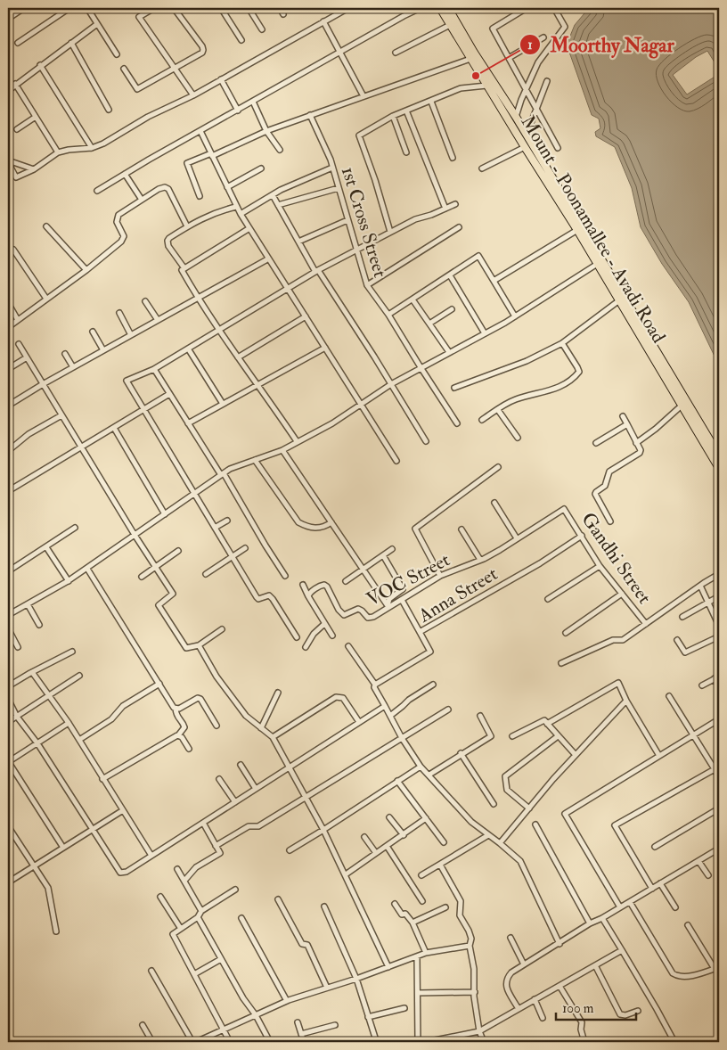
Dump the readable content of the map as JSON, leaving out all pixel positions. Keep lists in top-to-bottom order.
{
  "streets": {
    "main road": ["Mount - Poonamallee - Avadi Road"],
    "street": [
      "1st Cross Street",
      "Gandhi Street",
      "VOC Street",
      "Anna Street"
    ]
  },
  "crossings": [
    ["Gandhi Street", "VOC Street"],
    ["Gandhi Street", "Anna Street"]
  ],
  "places": ["Moorthy Nagar"],
  "scale_bar": "100 m"
}
